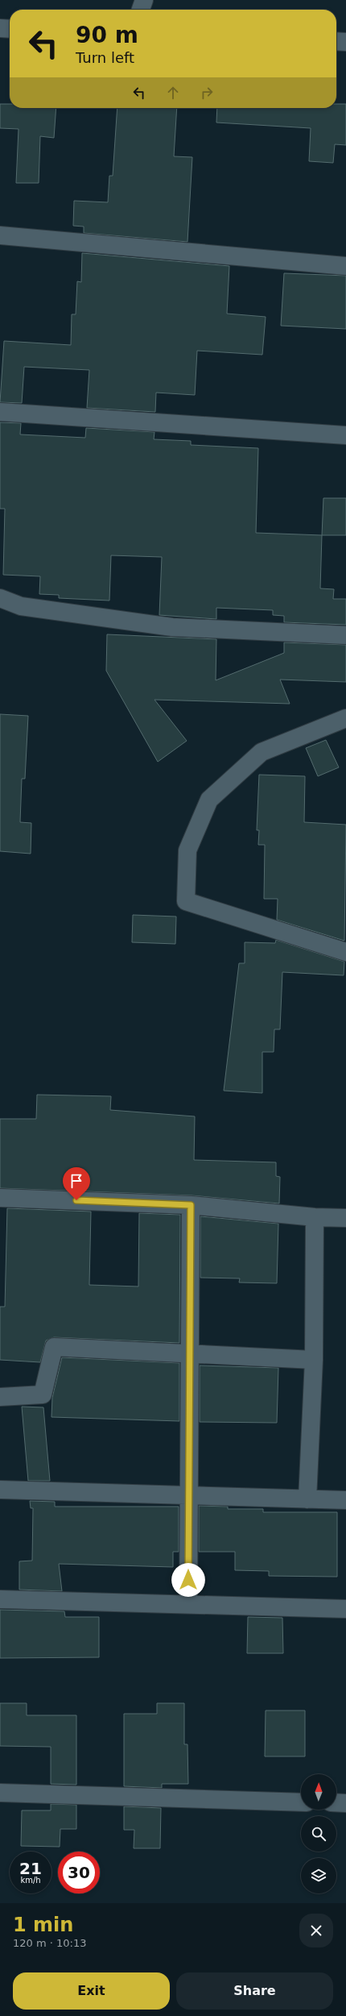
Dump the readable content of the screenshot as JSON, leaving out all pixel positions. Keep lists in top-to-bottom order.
{
  "north": "top",
  "page": {
    "turn": ["90 m", "Turn left"],
    "speed": "21 km/h",
    "limit": "30",
    "heading": ["1 min", "120 m · 10:13"],
    "buttons": ["Exit", "Share"]
  }
}
